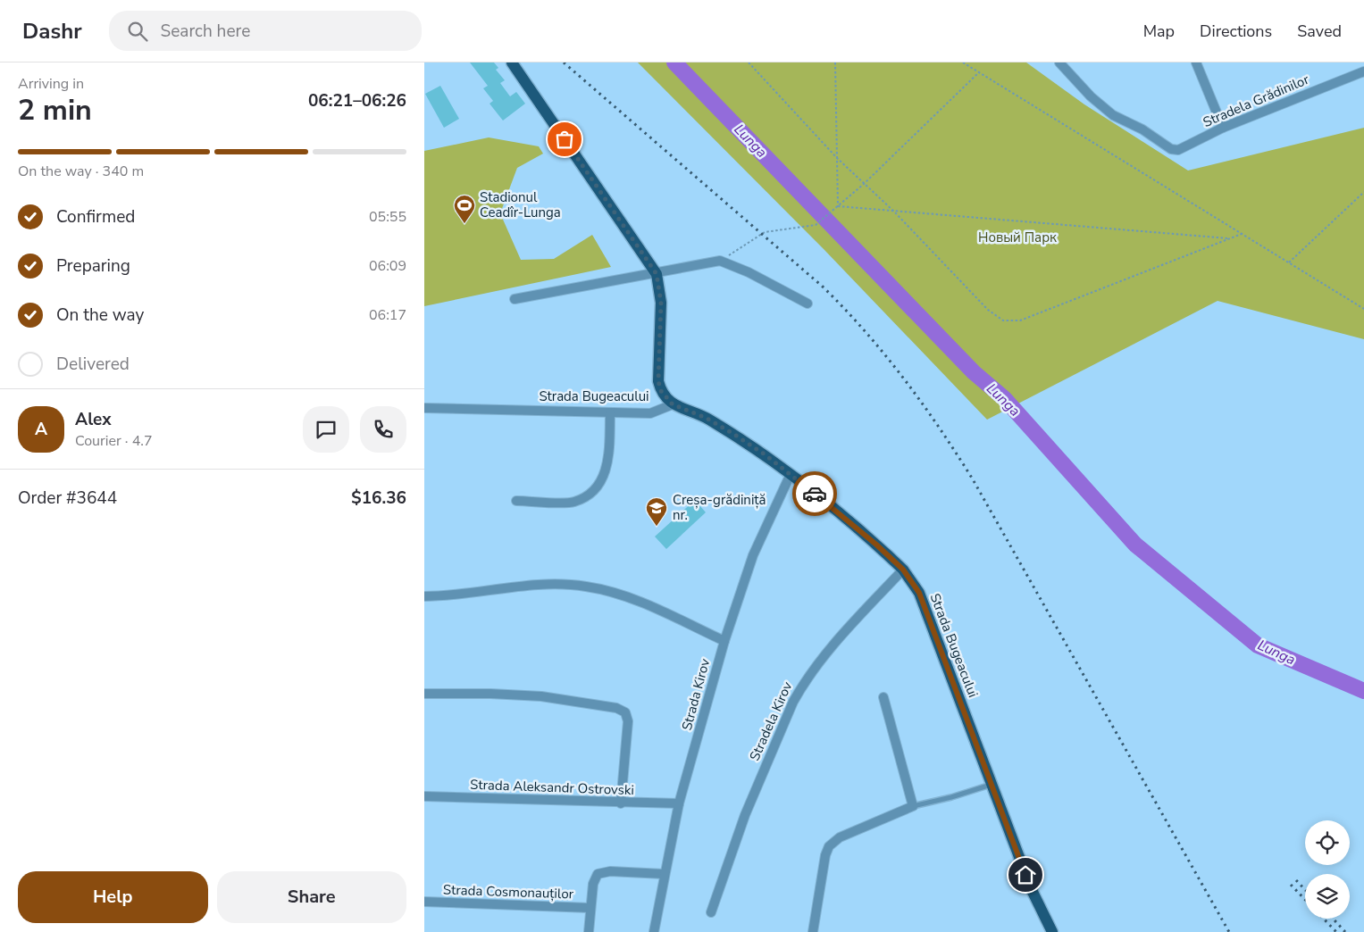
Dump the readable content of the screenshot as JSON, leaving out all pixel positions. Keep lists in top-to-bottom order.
{
  "streets": {
    "main road": ["Strada Bugeacului"],
    "street": [
      "Stradela Grădinilor",
      "Strada Kirov",
      "Stradela Kirov",
      "Strada Aleksandr Ostrovski",
      "Strada Cosmonauților"
    ]
  },
  "crossings": [
    ["Strada Bugeacului", "Strada Kirov"],
    ["Strada Bugeacului", "Stradela Kirov"],
    ["Strada Kirov", "Strada Aleksandr Ostrovski"],
    ["Strada Kirov", "Strada Cosmonauților"]
  ],
  "water": ["Lunga"],
  "parks": ["Новый Парк"],
  "places": {
    "sports": ["Stadionul Ceadîr-Lunga"],
    "school or university": ["Creșa-grădiniță nr."]
  },
  "page": {
    "header": "Dashr",
    "search": "Search here",
    "nav": ["Map", "Directions", "Saved"],
    "heading": ["2 min", "Arriving in", "06:21–06:26"],
    "panel": [
      "Alex",
      "Courier · 4.7",
      "Order #3644",
      "$16.36"
    ],
    "bar": "On the way · 340 m",
    "list": [
      ["Confirmed", "05:55"],
      ["Preparing", "06:09"],
      ["On the way", "06:17"],
      "Delivered"
    ],
    "round": "A",
    "buttons": ["Help", "Share"]
  }
}
